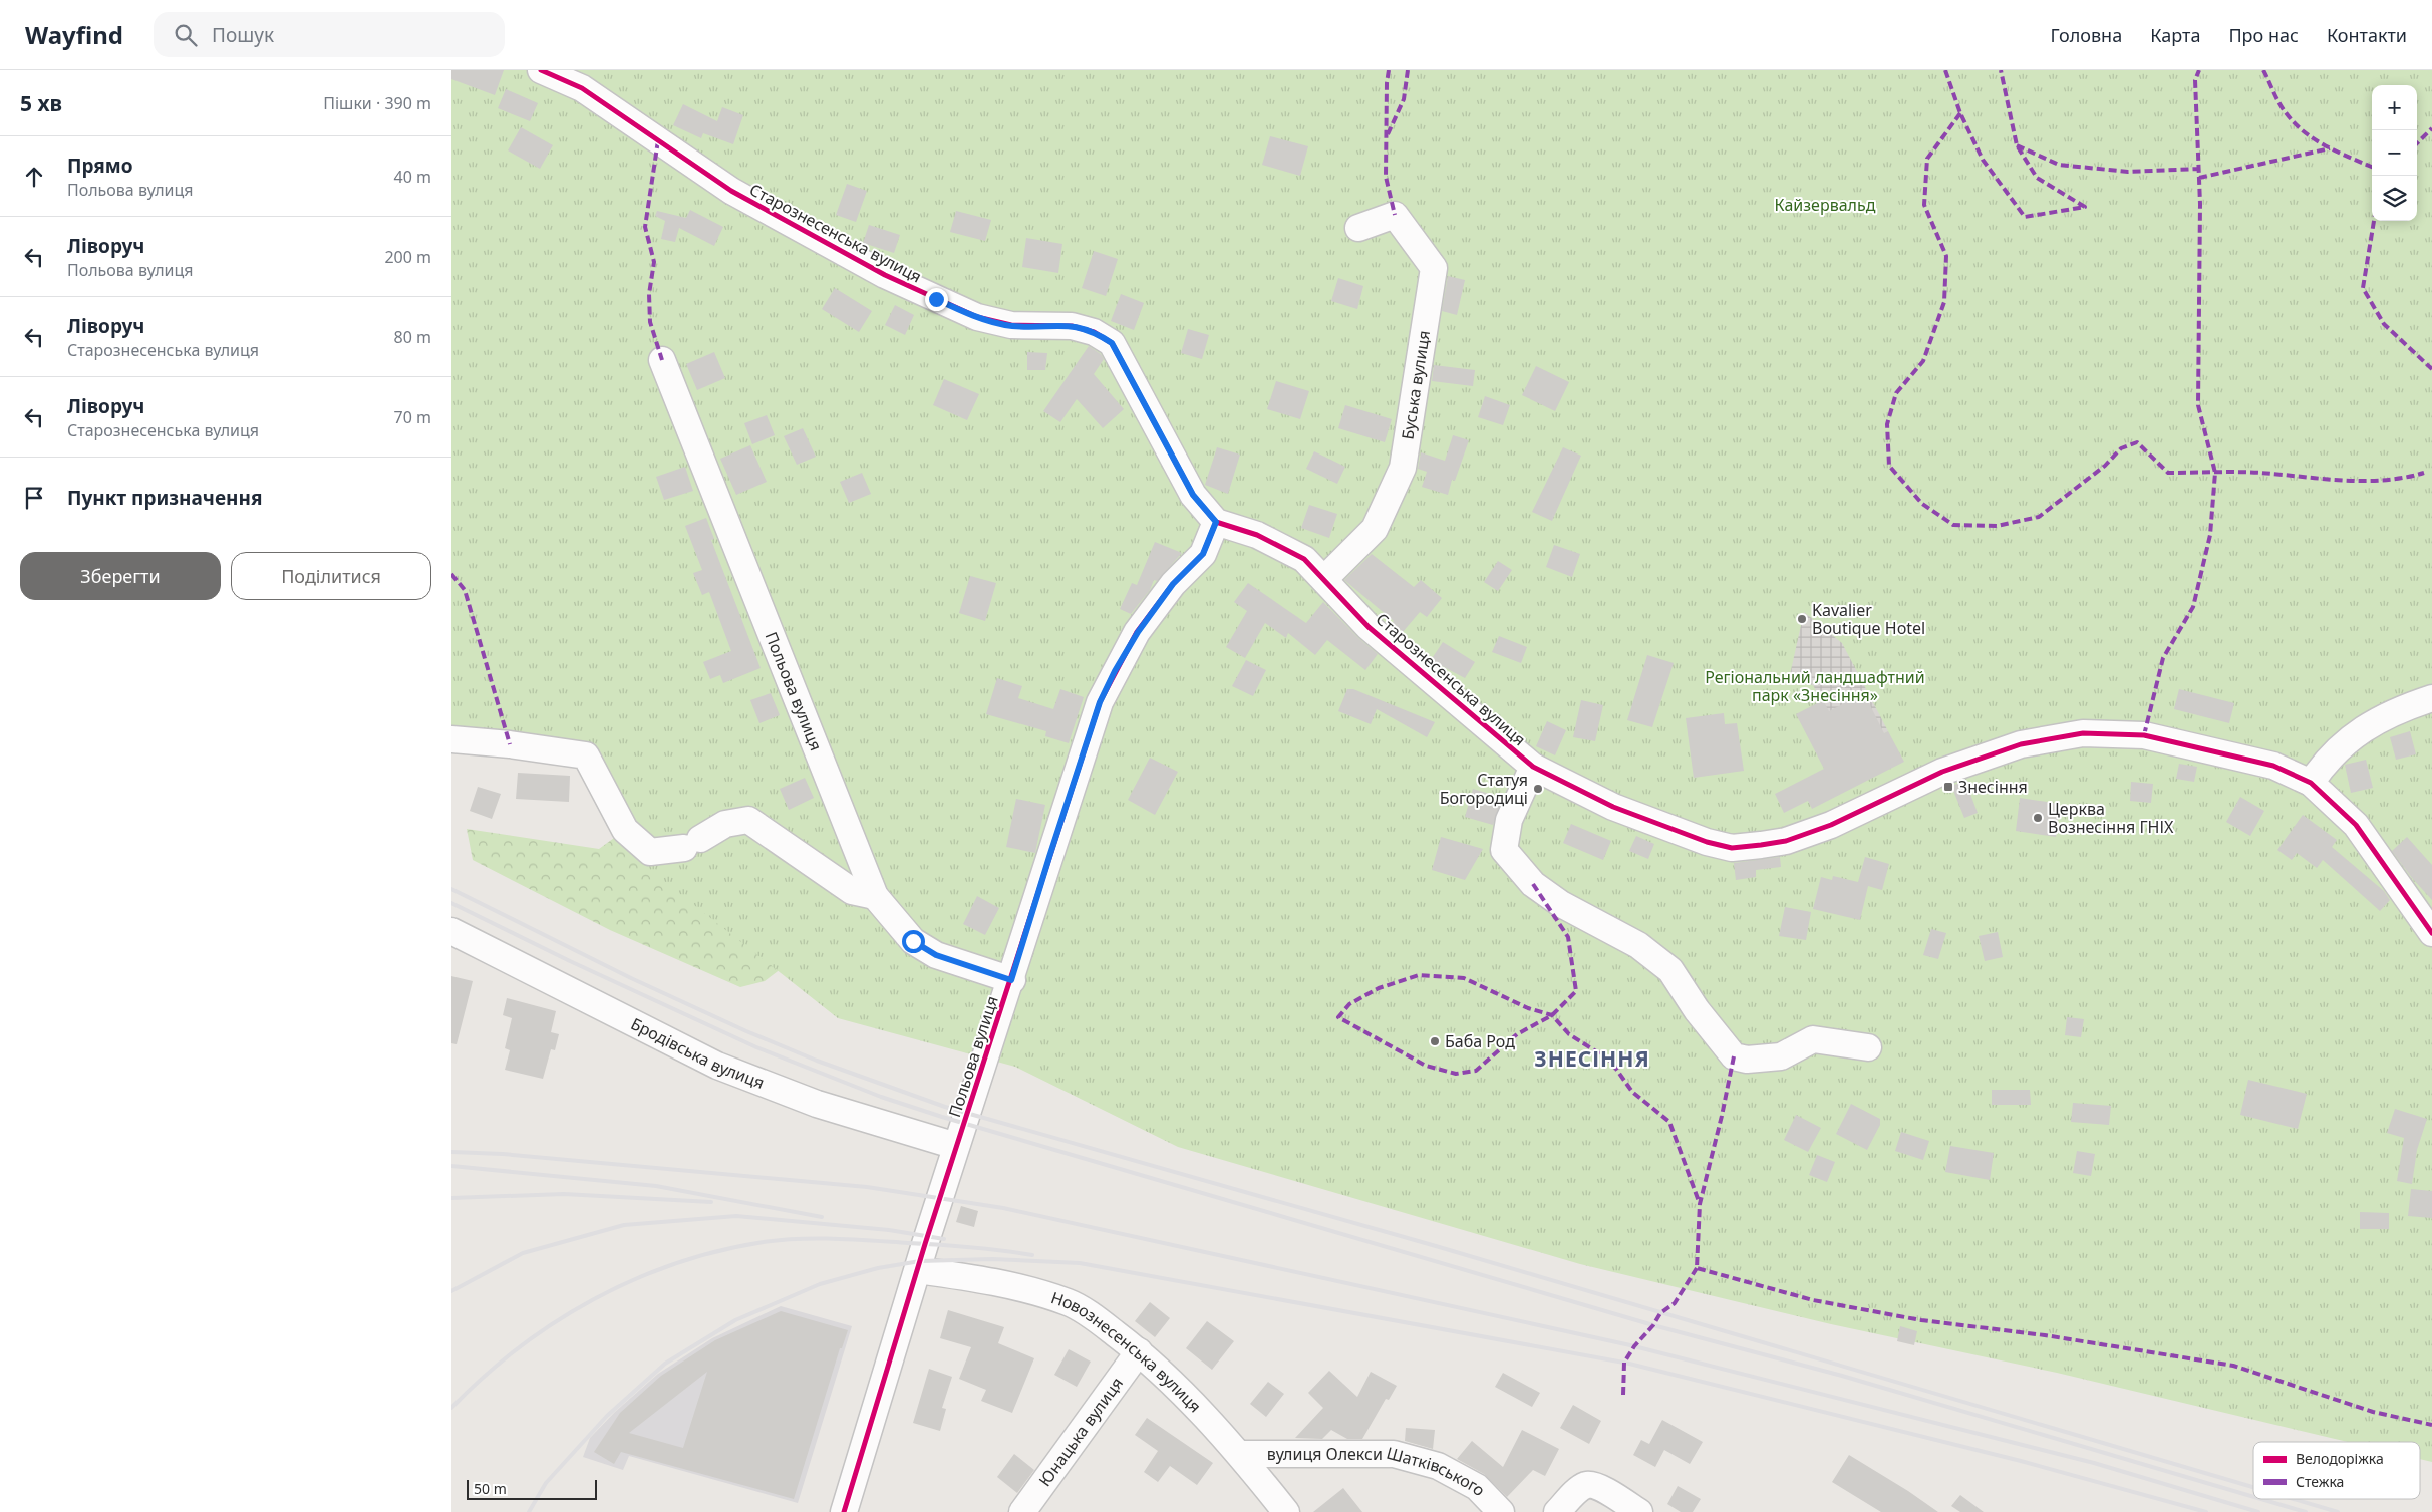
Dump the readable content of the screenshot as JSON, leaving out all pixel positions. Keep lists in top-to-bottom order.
{
  "streets": {
    "street": [
      "Старознесенська вулиця",
      "Буська вулиця",
      "Польова вулиця",
      "Бродівська вулиця",
      "Новознесенська вулиця",
      "Юнацька вулиця",
      "вулиця Олекси Шатківського"
    ]
  },
  "crossings": [
    ["Старознесенська вулиця", "Буська вулиця"],
    ["Старознесенська вулиця", "Польова вулиця"],
    ["Польова вулиця", "Бродівська вулиця"],
    ["Польова вулиця", "Новознесенська вулиця"],
    ["Новознесенська вулиця", "Юнацька вулиця"],
    ["Новознесенська вулиця", "вулиця Олекси Шатківського"]
  ],
  "districts": ["ЗНЕСІННЯ"],
  "parks": ["Кайзервальд", "Регіональний ландшафтний парк «Знесіння»"],
  "places": {
    "other": [
      "Kavalier Boutique Hotel",
      "Статуя Богородиці",
      "Церква Вознесіння ГНІХ",
      "Баба Род"
    ],
    "transit": ["Знесіння"]
  },
  "legend": ["Велодоріжка", "Стежка"],
  "scale_bar": "50 m",
  "page": {
    "header": "Wayfind",
    "search": "Пошук",
    "nav": [
      "Головна",
      "Карта",
      "Про нас",
      "Контакти"
    ],
    "heading": ["5 хв", "Пішки · 390 m"],
    "map_buttons": ["+", "−"],
    "list": [
      ["Прямо", "Польова вулиця", "40 m"],
      ["Ліворуч", "Польова вулиця", "200 m"],
      ["Ліворуч", "Старознесенська вулиця", "80 m"],
      ["Ліворуч", "Старознесенська вулиця", "70 m"],
      "Пункт призначення"
    ],
    "buttons": ["Зберегти", "Поділитися"],
    "scale": "50 m"
  }
}
